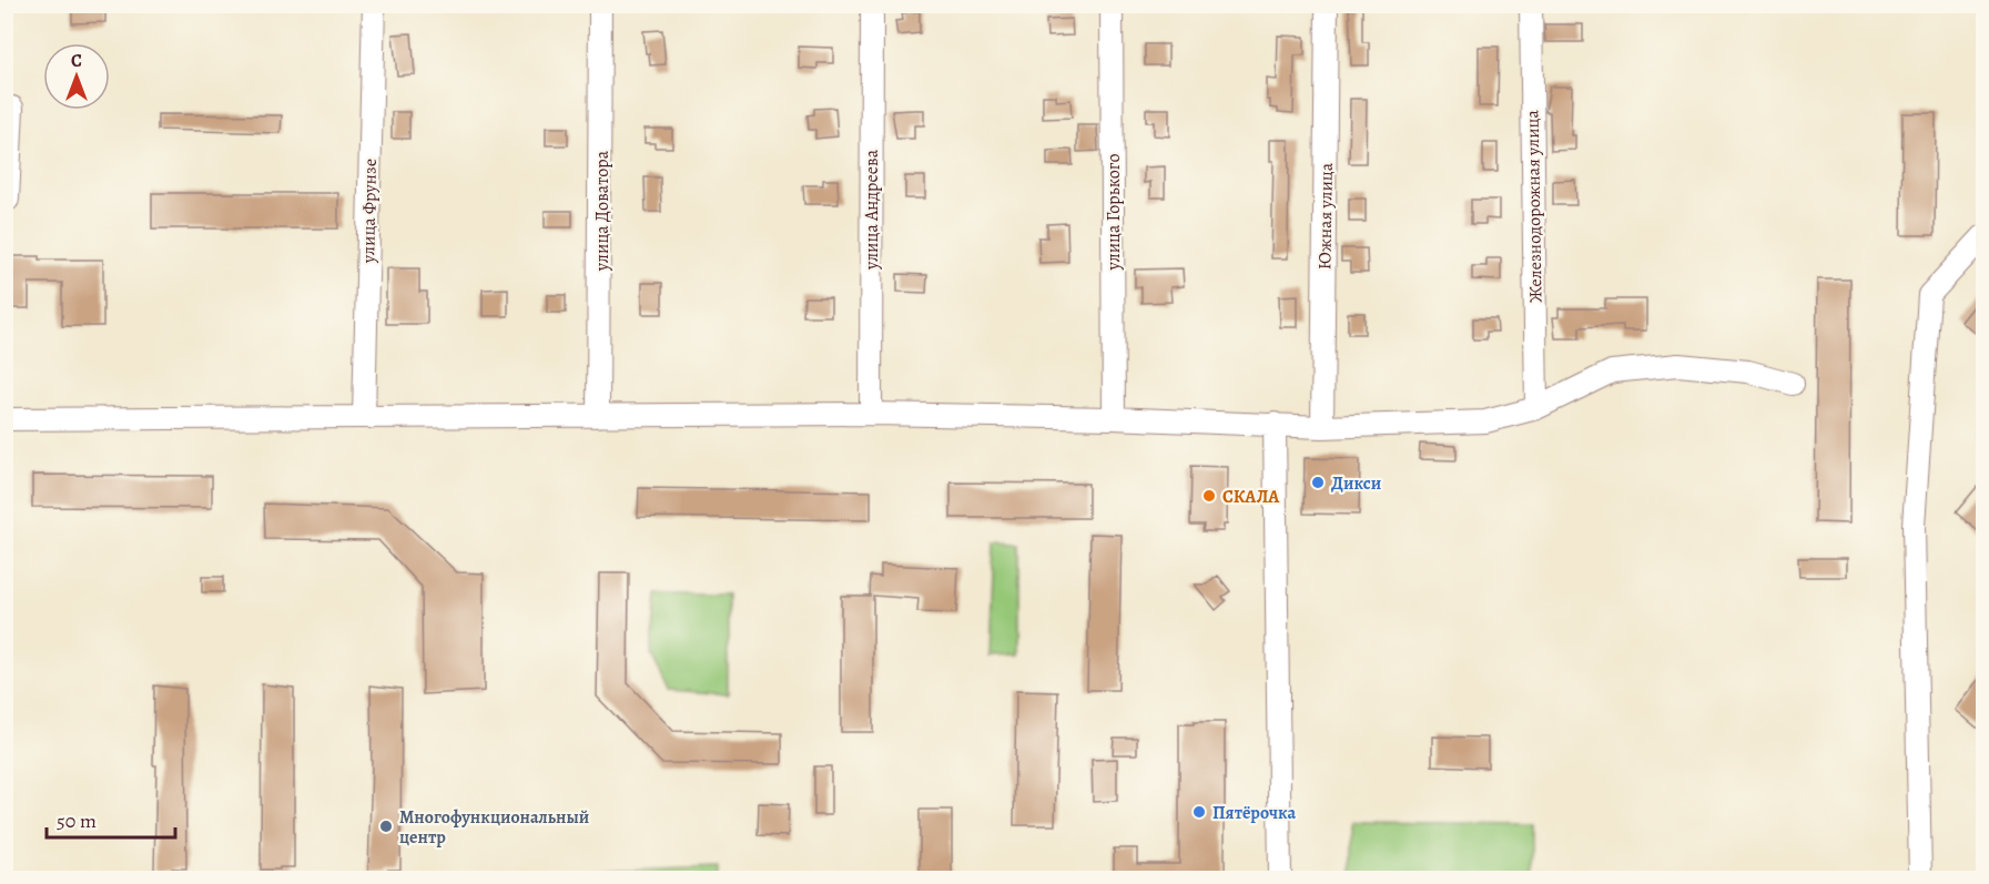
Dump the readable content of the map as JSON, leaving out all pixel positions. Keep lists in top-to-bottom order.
{
  "streets": {
    "street": [
      "Железнодорожная улица",
      "улица Андреева",
      "улица Фрунзе",
      "улица Доватора",
      "улица Горького",
      "Южная улица"
    ]
  },
  "places": [
    "Дикси",
    "СКАЛА",
    "Пятёрочка",
    "Многофункциональный центр"
  ],
  "scale_bar": "50 m",
  "north": "top"
}
